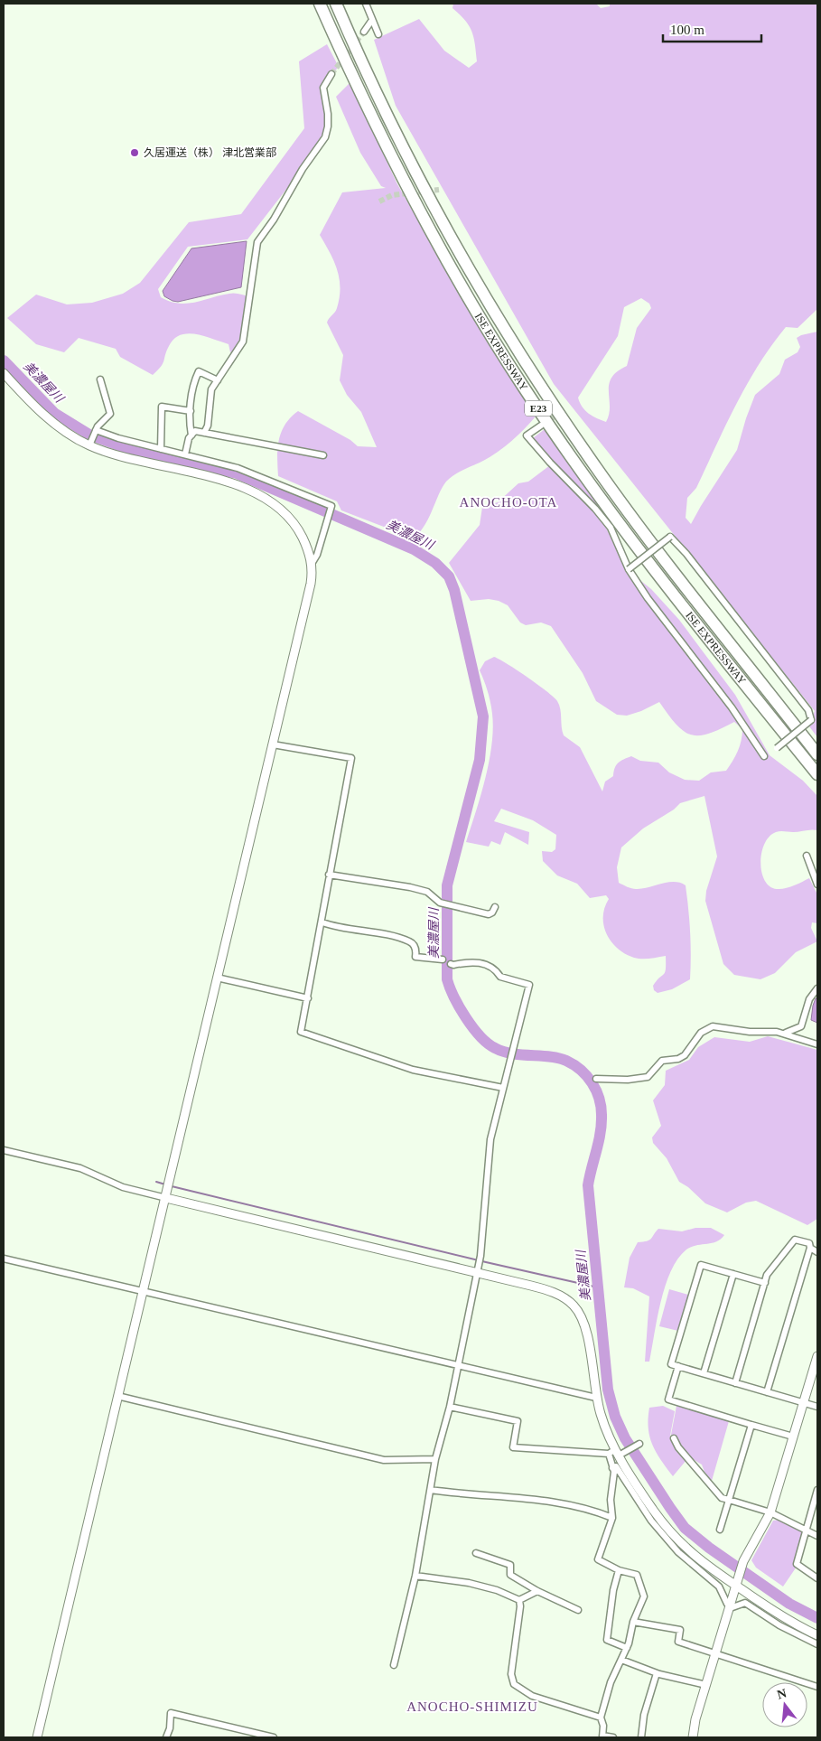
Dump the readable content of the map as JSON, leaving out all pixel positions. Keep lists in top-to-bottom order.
{
  "streets": {
    "highway": ["ISE EXPRESSWAY", "E23"]
  },
  "districts": ["ANOCHO-OTA", "ANOCHO-SHIMIZU"],
  "water": ["美濃屋川"],
  "places": ["久居運送（株） 津北営業部"],
  "scale_bar": "100 m",
  "north": "top"
}
